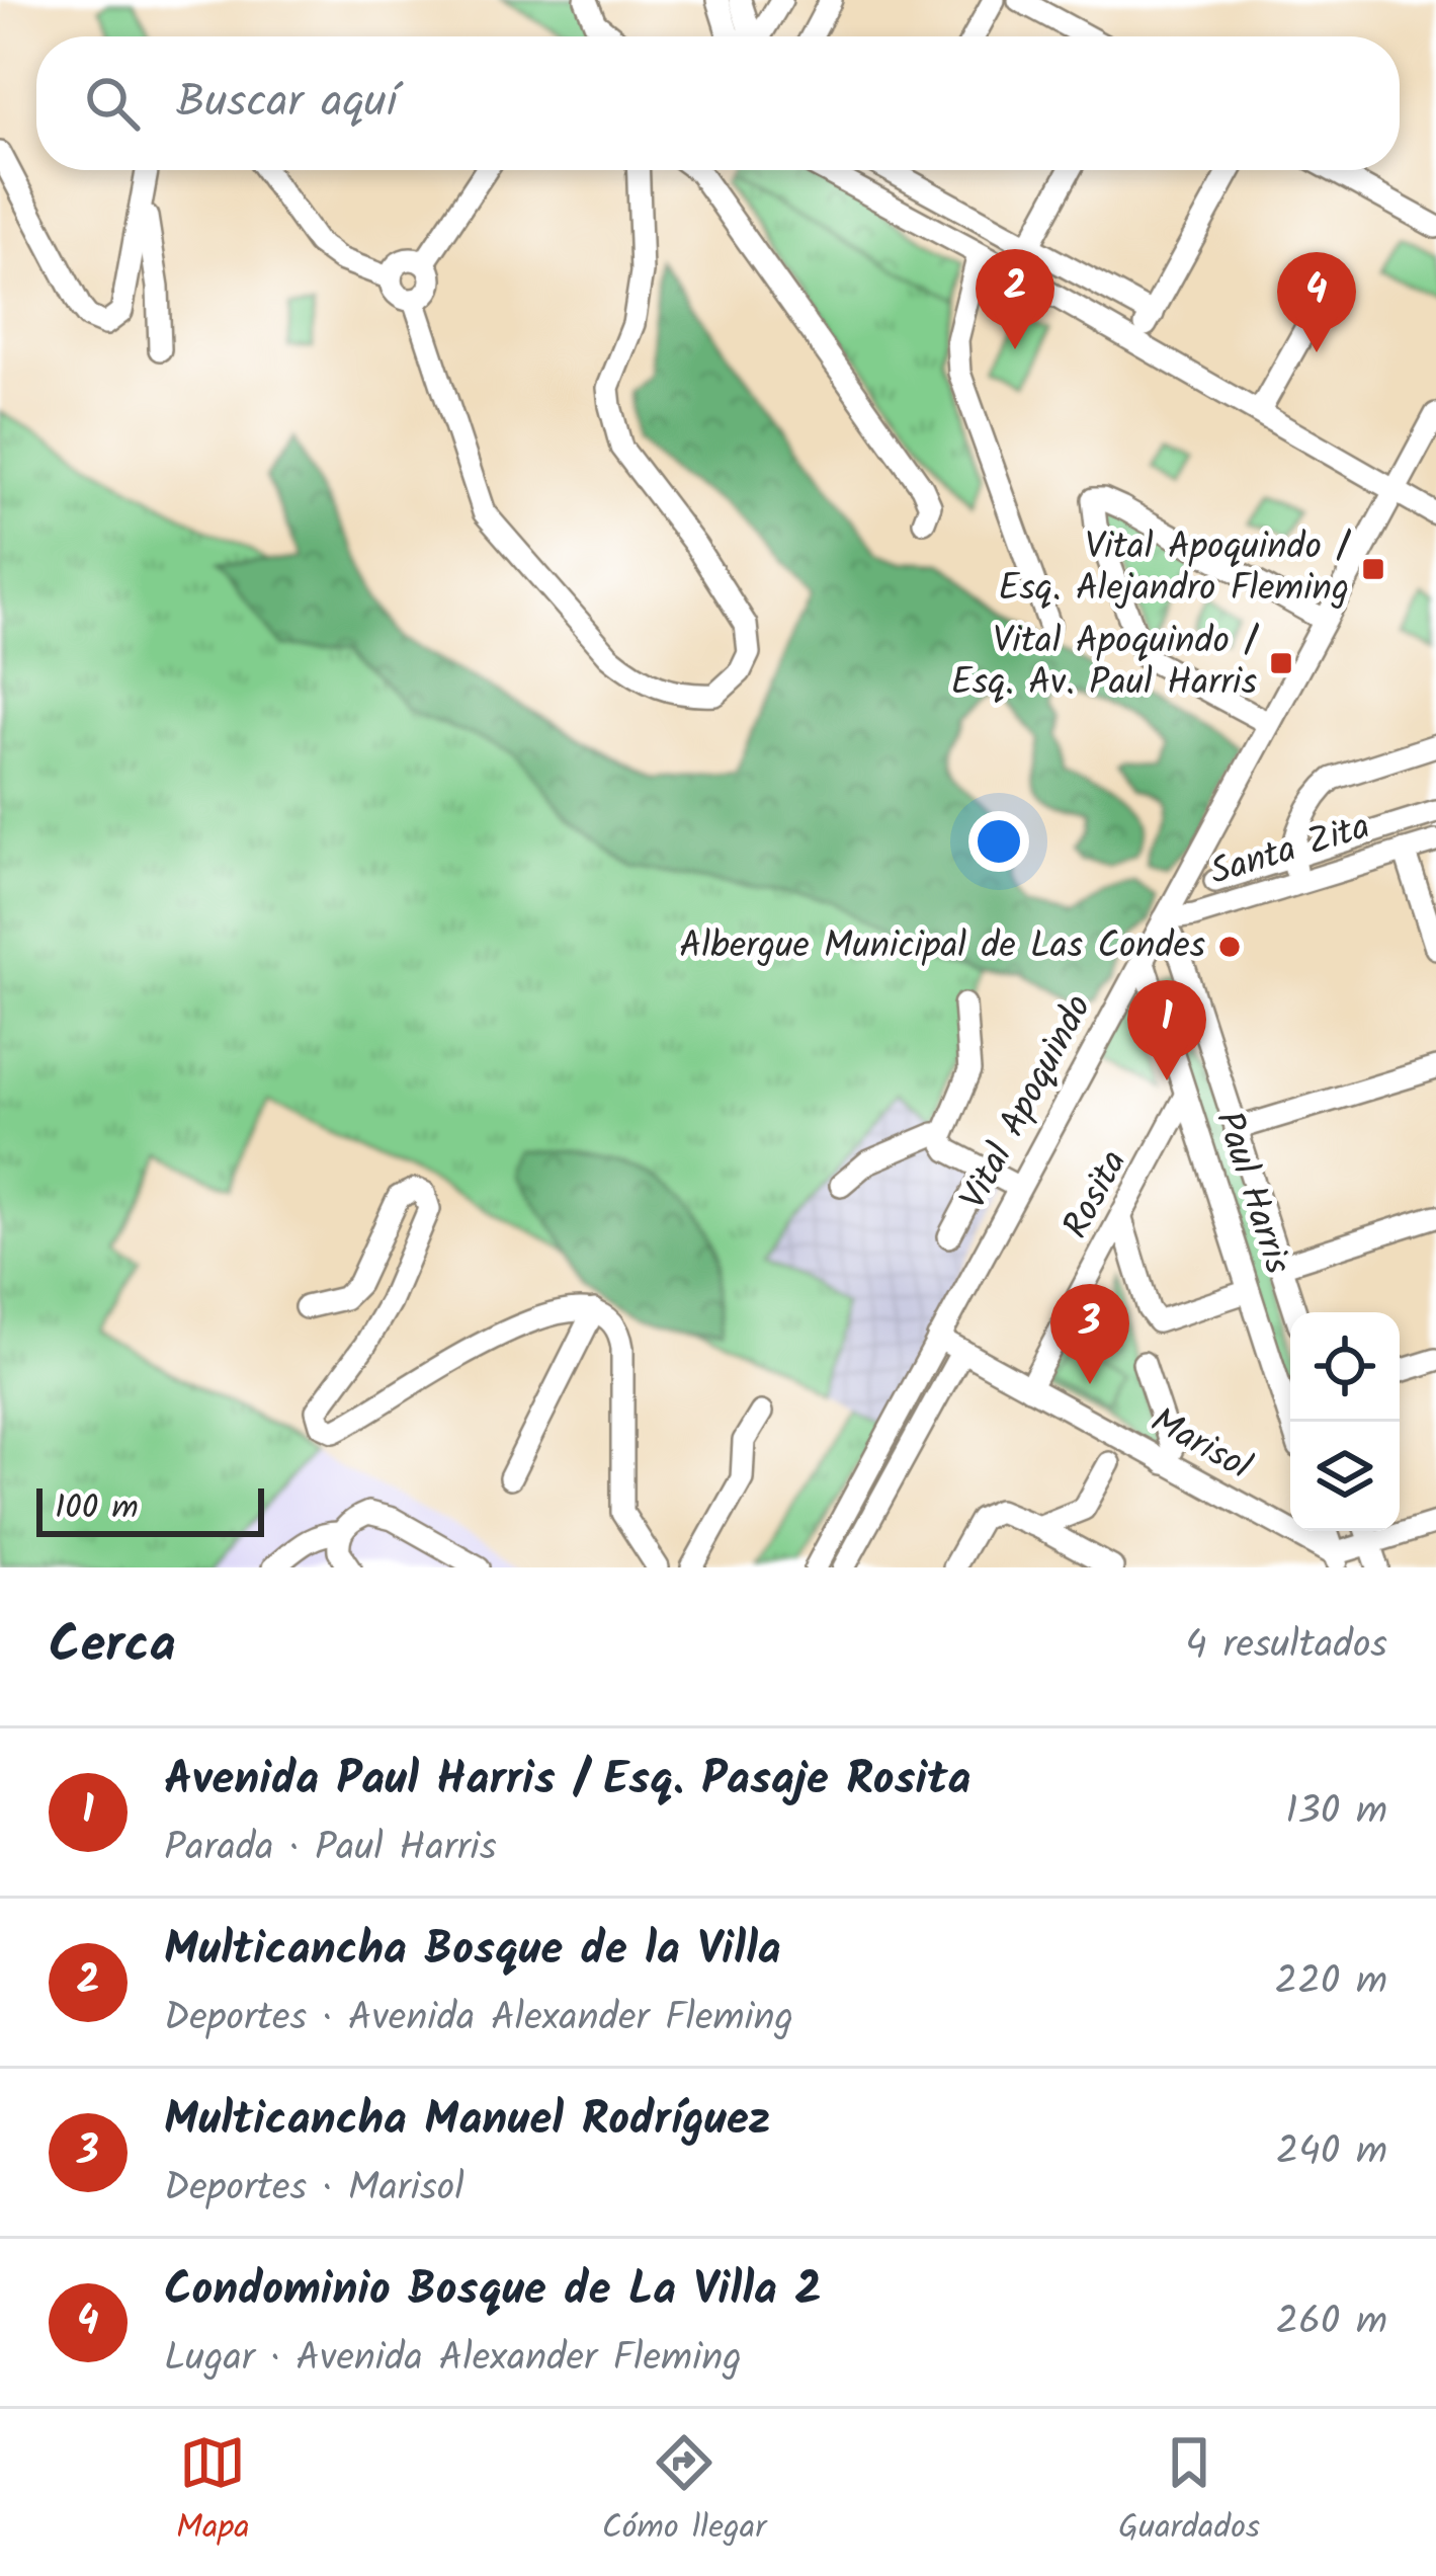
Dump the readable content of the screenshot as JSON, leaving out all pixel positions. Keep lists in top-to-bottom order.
{
  "streets": {
    "street": [
      "Santa Zita",
      "Vital Apoquindo",
      "Paul Harris",
      "Rosita",
      "Marisol"
    ]
  },
  "crossings": [
    ["Santa Zita", "Vital Apoquindo"],
    ["Santa Zita", "Paul Harris"],
    ["Vital Apoquindo", "Paul Harris"],
    ["Vital Apoquindo", "Marisol"],
    ["Paul Harris", "Rosita"],
    ["Rosita", "Marisol"]
  ],
  "places": {
    "transit": ["Vital Apoquindo / Esq. Alejandro Fleming", "Vital Apoquindo / Esq. Av. Paul Harris"],
    "other": ["Albergue Municipal de Las Condes"]
  },
  "scale_bar": "100 m",
  "page": {
    "search": "Buscar aquí",
    "pins": [
      "2",
      "4",
      "1",
      "3"
    ],
    "scale": "100 m",
    "heading": ["Cerca", "4 resultados"],
    "list": [
      {
        "mark": "1",
        "name": "Avenida Paul Harris / Esq. Pasaje Rosita",
        "note": "Parada · Paul Harris",
        "value": "130 m"
      },
      {
        "mark": "2",
        "name": "Multicancha Bosque de la Villa",
        "note": "Deportes · Avenida Alexander Fleming",
        "value": "220 m"
      },
      {
        "mark": "3",
        "name": "Multicancha Manuel Rodríguez",
        "note": "Deportes · Marisol",
        "value": "240 m"
      },
      {
        "mark": "4",
        "name": "Condominio Bosque de La Villa 2",
        "note": "Lugar · Avenida Alexander Fleming",
        "value": "260 m"
      }
    ],
    "nav": ["Mapa", "Cómo llegar", "Guardados"]
  }
}
